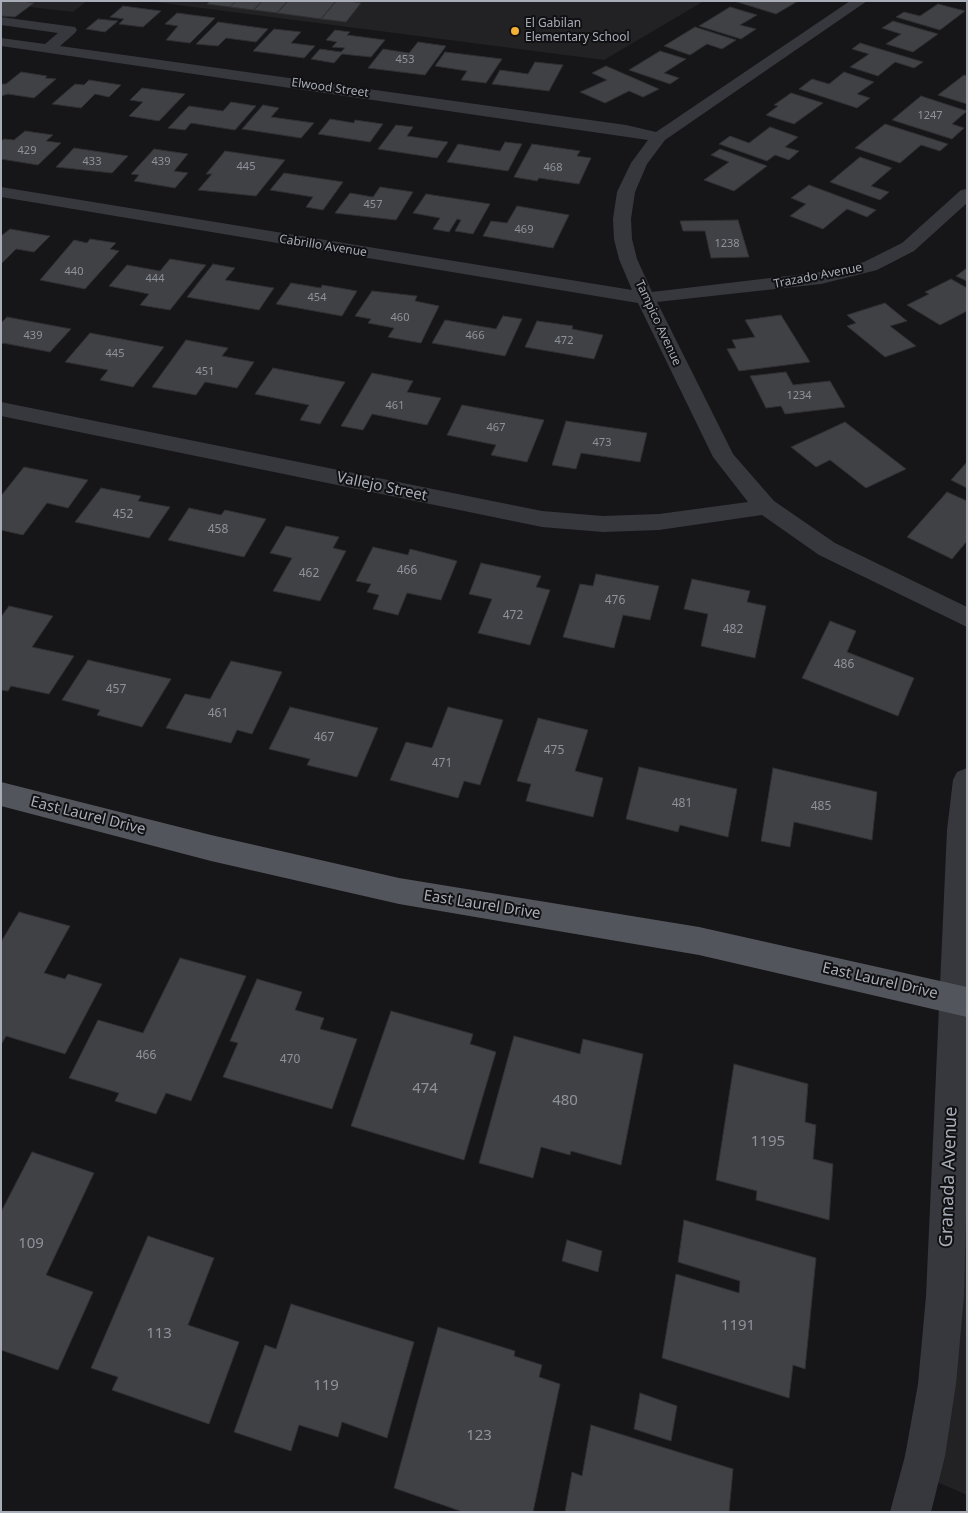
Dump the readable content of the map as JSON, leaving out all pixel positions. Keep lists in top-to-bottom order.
{
  "streets": {
    "main road": ["East Laurel Drive"],
    "street": [
      "Elwood Street",
      "Cabrillo Avenue",
      "Trazado Avenue",
      "Tampico Avenue",
      "Vallejo Street",
      "Granada Avenue"
    ]
  },
  "crossings": [
    ["Elwood Street", "Tampico Avenue"],
    ["Cabrillo Avenue", "Trazado Avenue"],
    ["Cabrillo Avenue", "Tampico Avenue"],
    ["Trazado Avenue", "Tampico Avenue"],
    ["Tampico Avenue", "Vallejo Street"],
    ["East Laurel Drive", "Granada Avenue"]
  ],
  "places": ["El Gabilan Elementary School"],
  "house_numbers": [
    "453",
    "1247",
    "429",
    "433",
    "439",
    "445",
    "468",
    "457",
    "469",
    "1238",
    "440",
    "444",
    "454",
    "460",
    "439",
    "466",
    "472",
    "445",
    "451",
    "1234",
    "461",
    "467",
    "473",
    "452",
    "458",
    "466",
    "462",
    "476",
    "472",
    "482",
    "486",
    "457",
    "461",
    "467",
    "475",
    "471",
    "481",
    "485",
    "466",
    "470",
    "474",
    "480",
    "1195",
    "109",
    "1191",
    "113",
    "119",
    "123"
  ]
}
